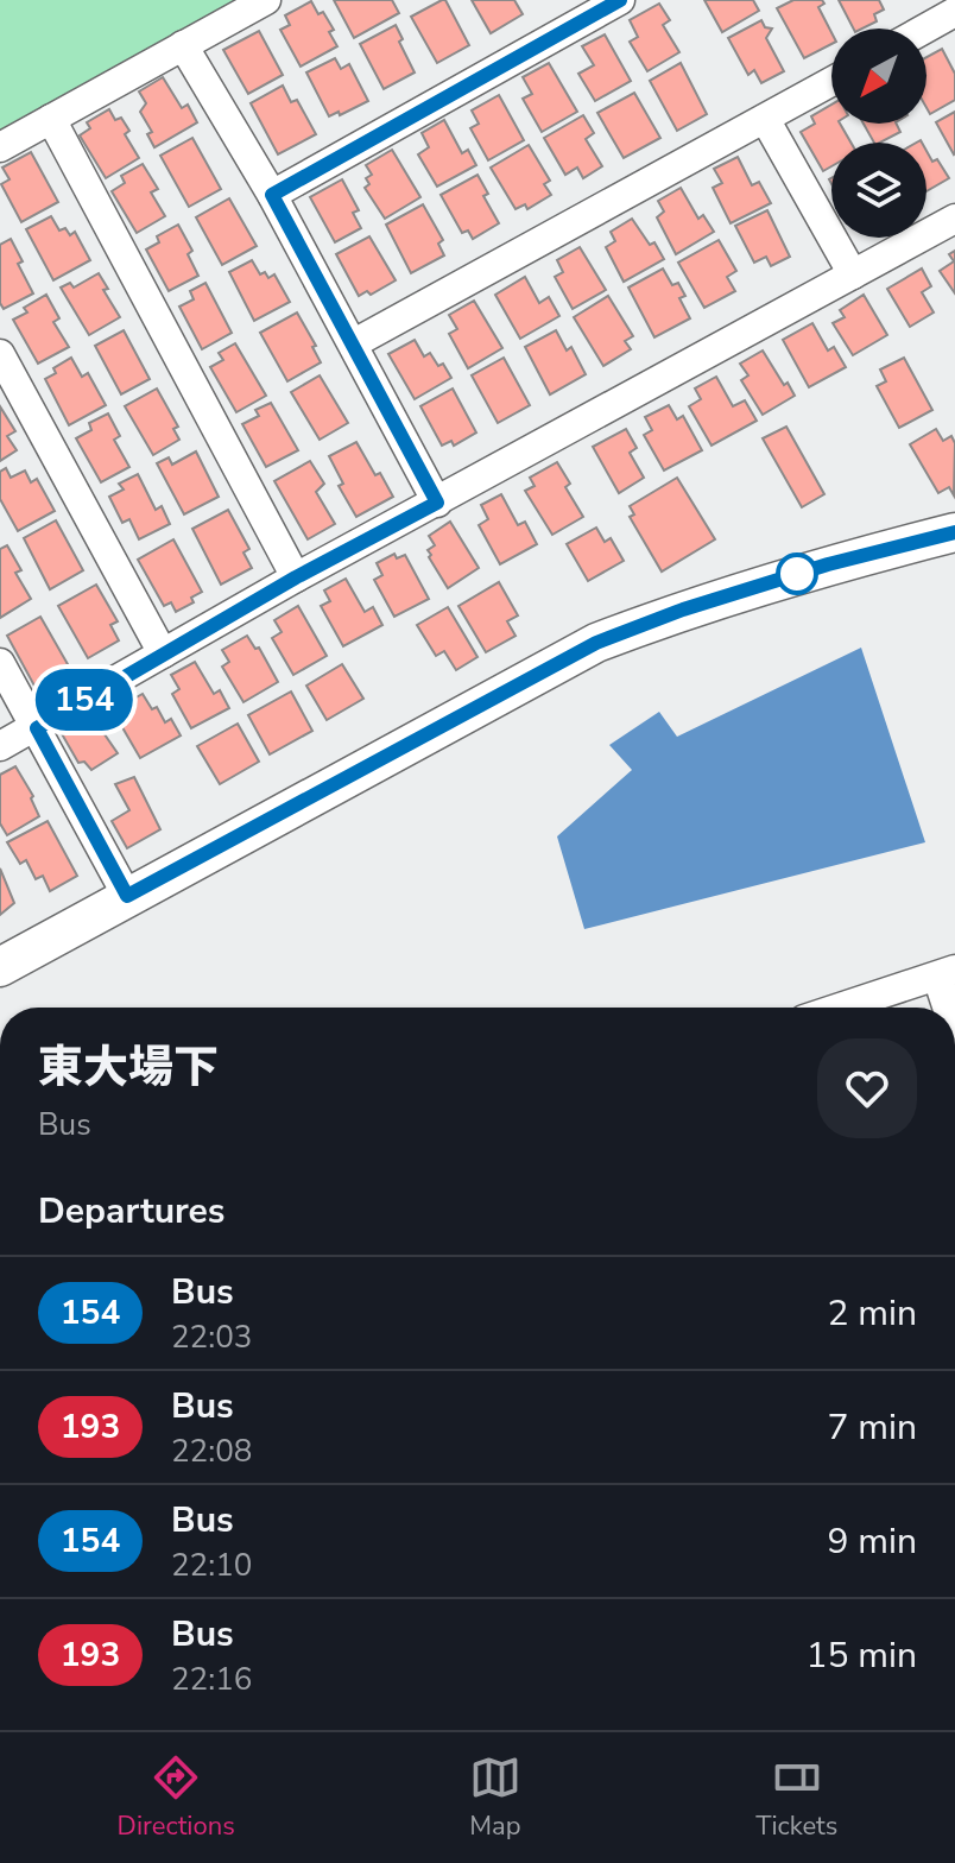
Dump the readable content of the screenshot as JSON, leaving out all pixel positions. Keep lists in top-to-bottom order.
{
  "lines": ["bus line 154"],
  "north": "bottom left",
  "page": {
    "on_map": "154",
    "heading": [
      ["東大場下", "Bus"],
      "Departures"
    ],
    "list": [
      {
        "mark": "154",
        "name": "Bus",
        "note": "22:03",
        "value": "2 min"
      },
      {
        "mark": "193",
        "name": "Bus",
        "note": "22:08",
        "value": "7 min"
      },
      {
        "mark": "154",
        "name": "Bus",
        "note": "22:10",
        "value": "9 min"
      },
      {
        "mark": "193",
        "name": "Bus",
        "note": "22:16",
        "value": "15 min"
      }
    ],
    "tabs": ["Directions", "Map", "Tickets"]
  }
}
